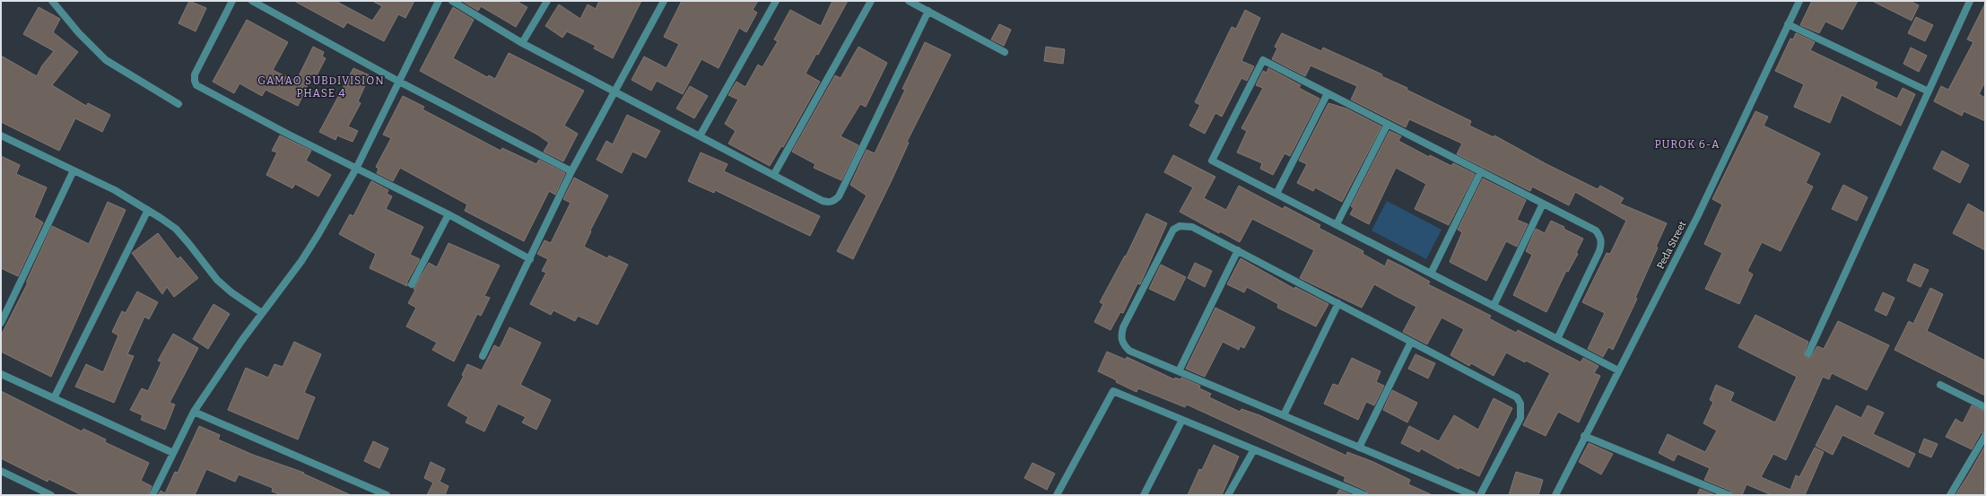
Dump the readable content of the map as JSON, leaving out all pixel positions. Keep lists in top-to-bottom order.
{
  "streets": {
    "street": ["Peda Street"]
  },
  "districts": ["GAMAO SUBDIVISION PHASE 4", "PUROK 6-A"]
}
